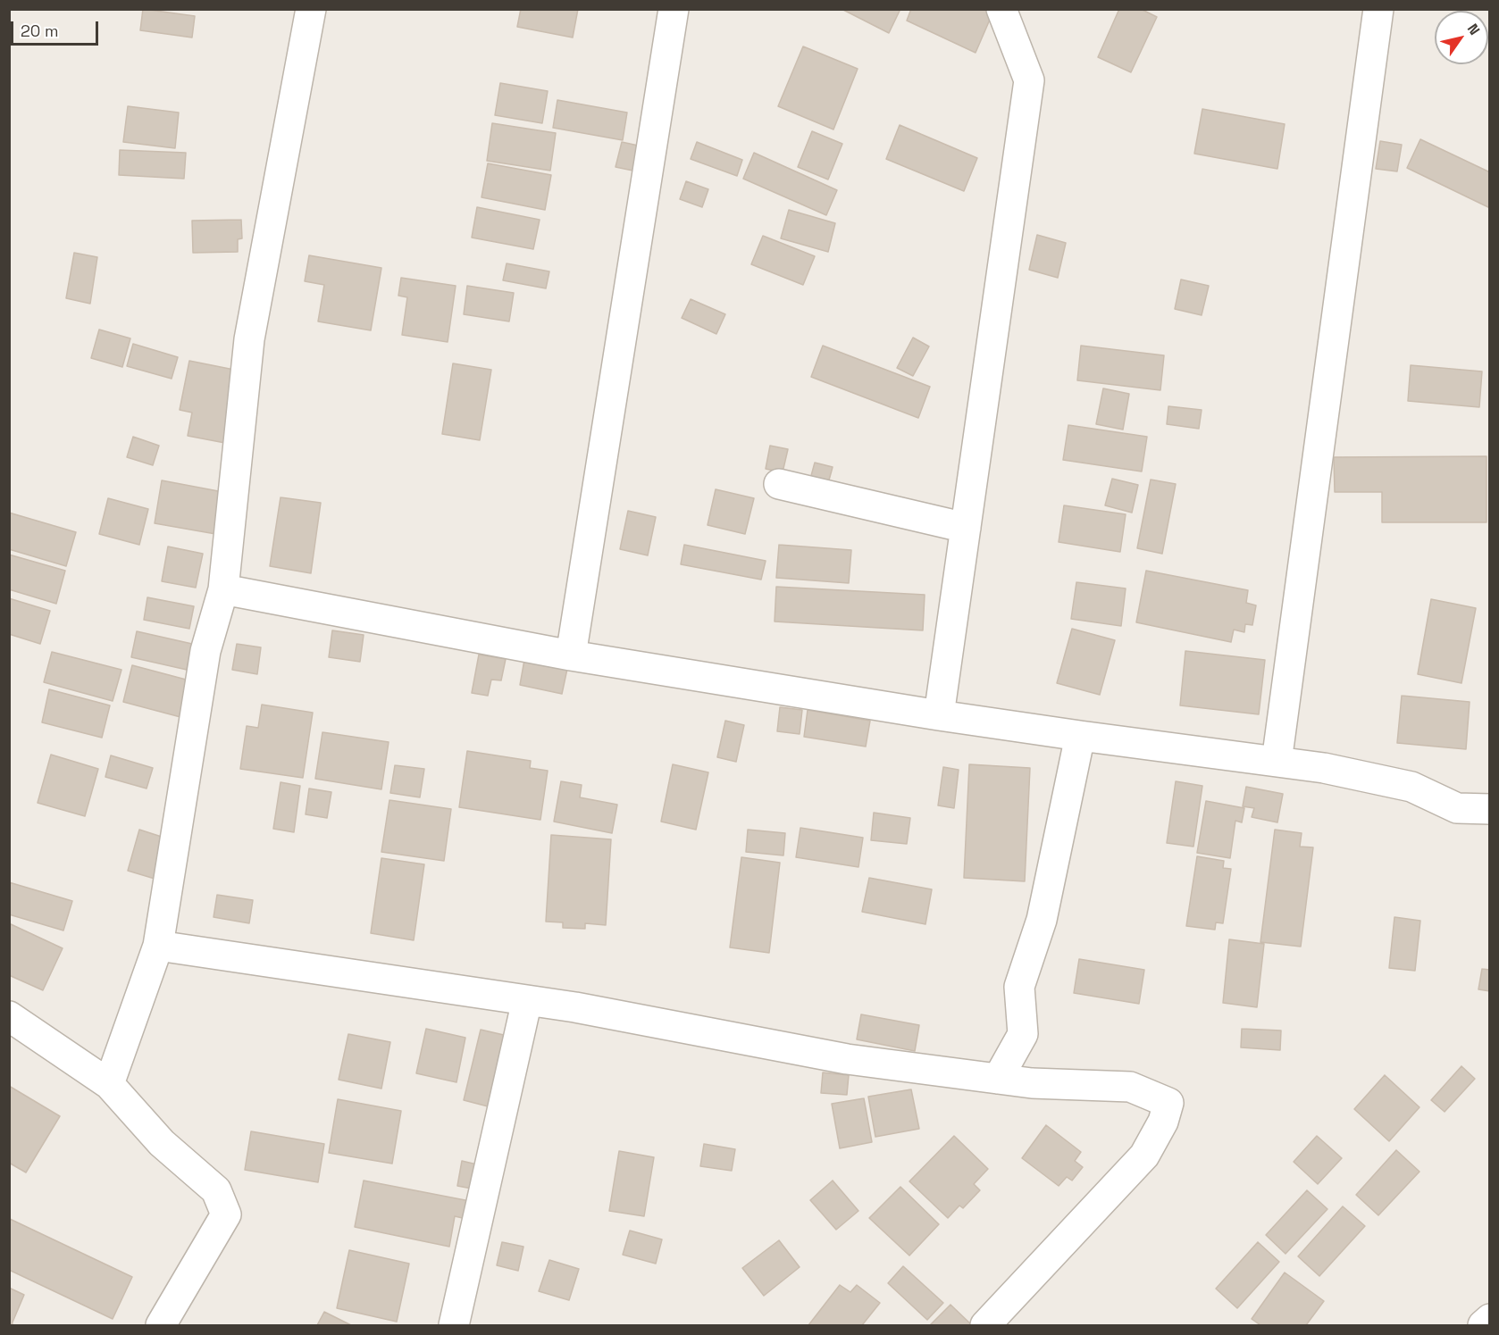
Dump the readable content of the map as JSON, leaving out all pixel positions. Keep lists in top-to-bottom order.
{
  "scale_bar": "20 m",
  "north": "top right"
}
